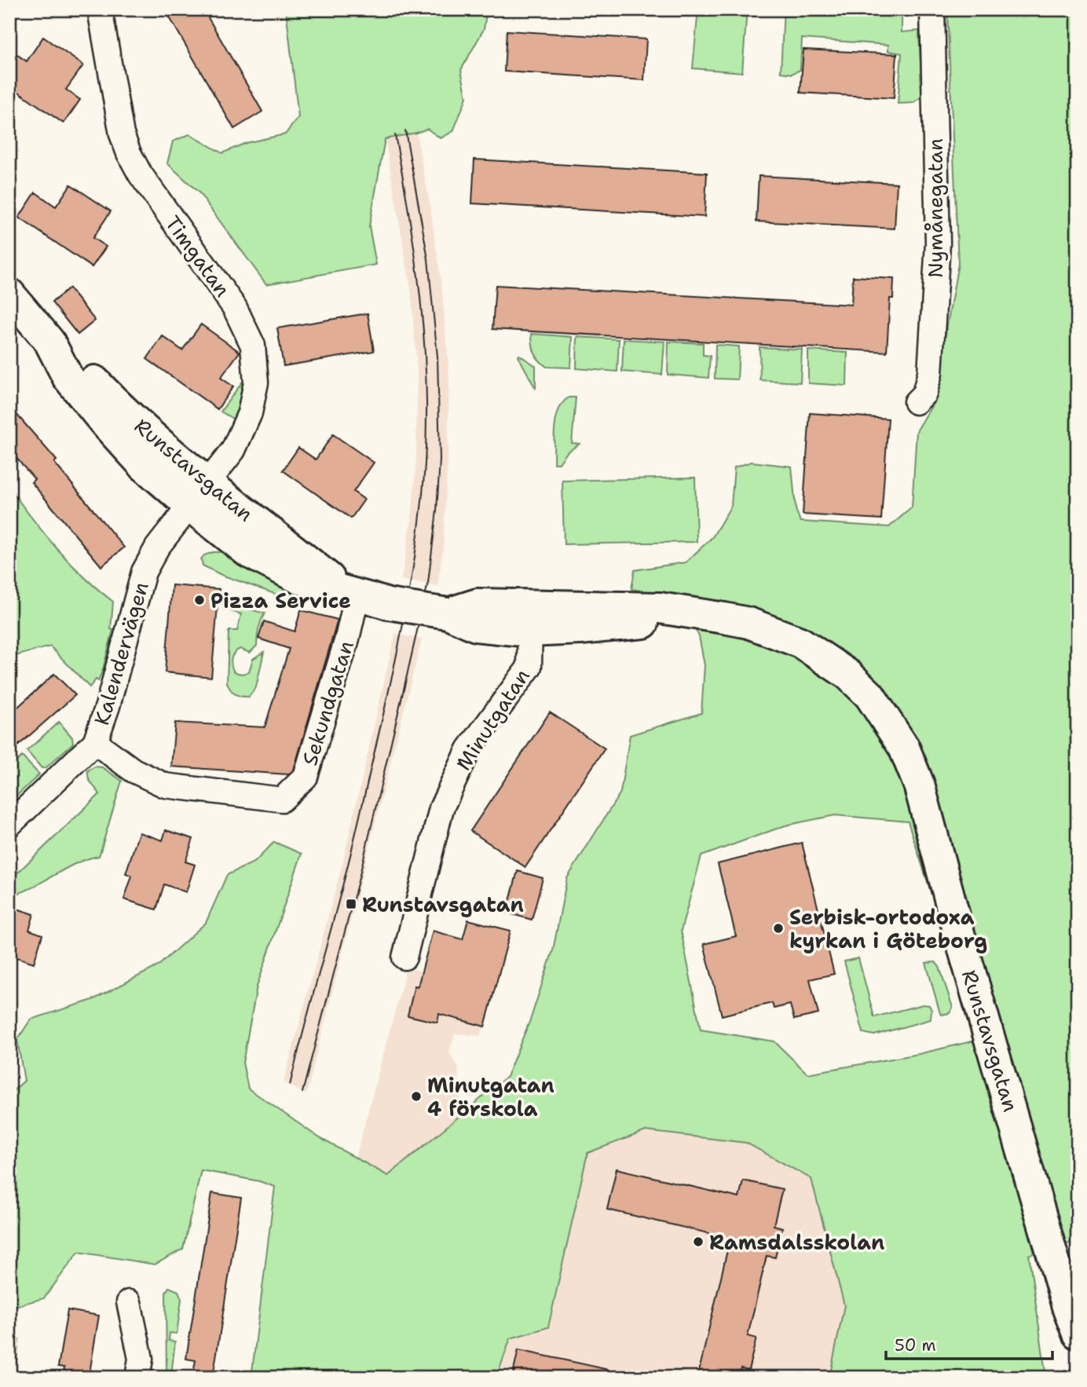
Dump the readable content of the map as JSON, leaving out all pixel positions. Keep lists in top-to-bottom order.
{
  "streets": {
    "street": [
      "Nymånegatan",
      "Timgatan",
      "Runstavsgatan",
      "Kalendervägen",
      "Sekundgatan",
      "Minutgatan"
    ]
  },
  "crossings": [
    ["Timgatan", "Runstavsgatan"],
    ["Timgatan", "Kalendervägen"],
    ["Runstavsgatan", "Kalendervägen"],
    ["Runstavsgatan", "Sekundgatan"],
    ["Runstavsgatan", "Minutgatan"],
    ["Kalendervägen", "Sekundgatan"]
  ],
  "places": {
    "other": [
      "Pizza Service",
      "Serbisk-ortodoxa kyrkan i Göteborg",
      "Minutgatan 4 förskola",
      "Ramsdalsskolan"
    ],
    "transit": ["Runstavsgatan"]
  },
  "scale_bar": "50 m"
}
